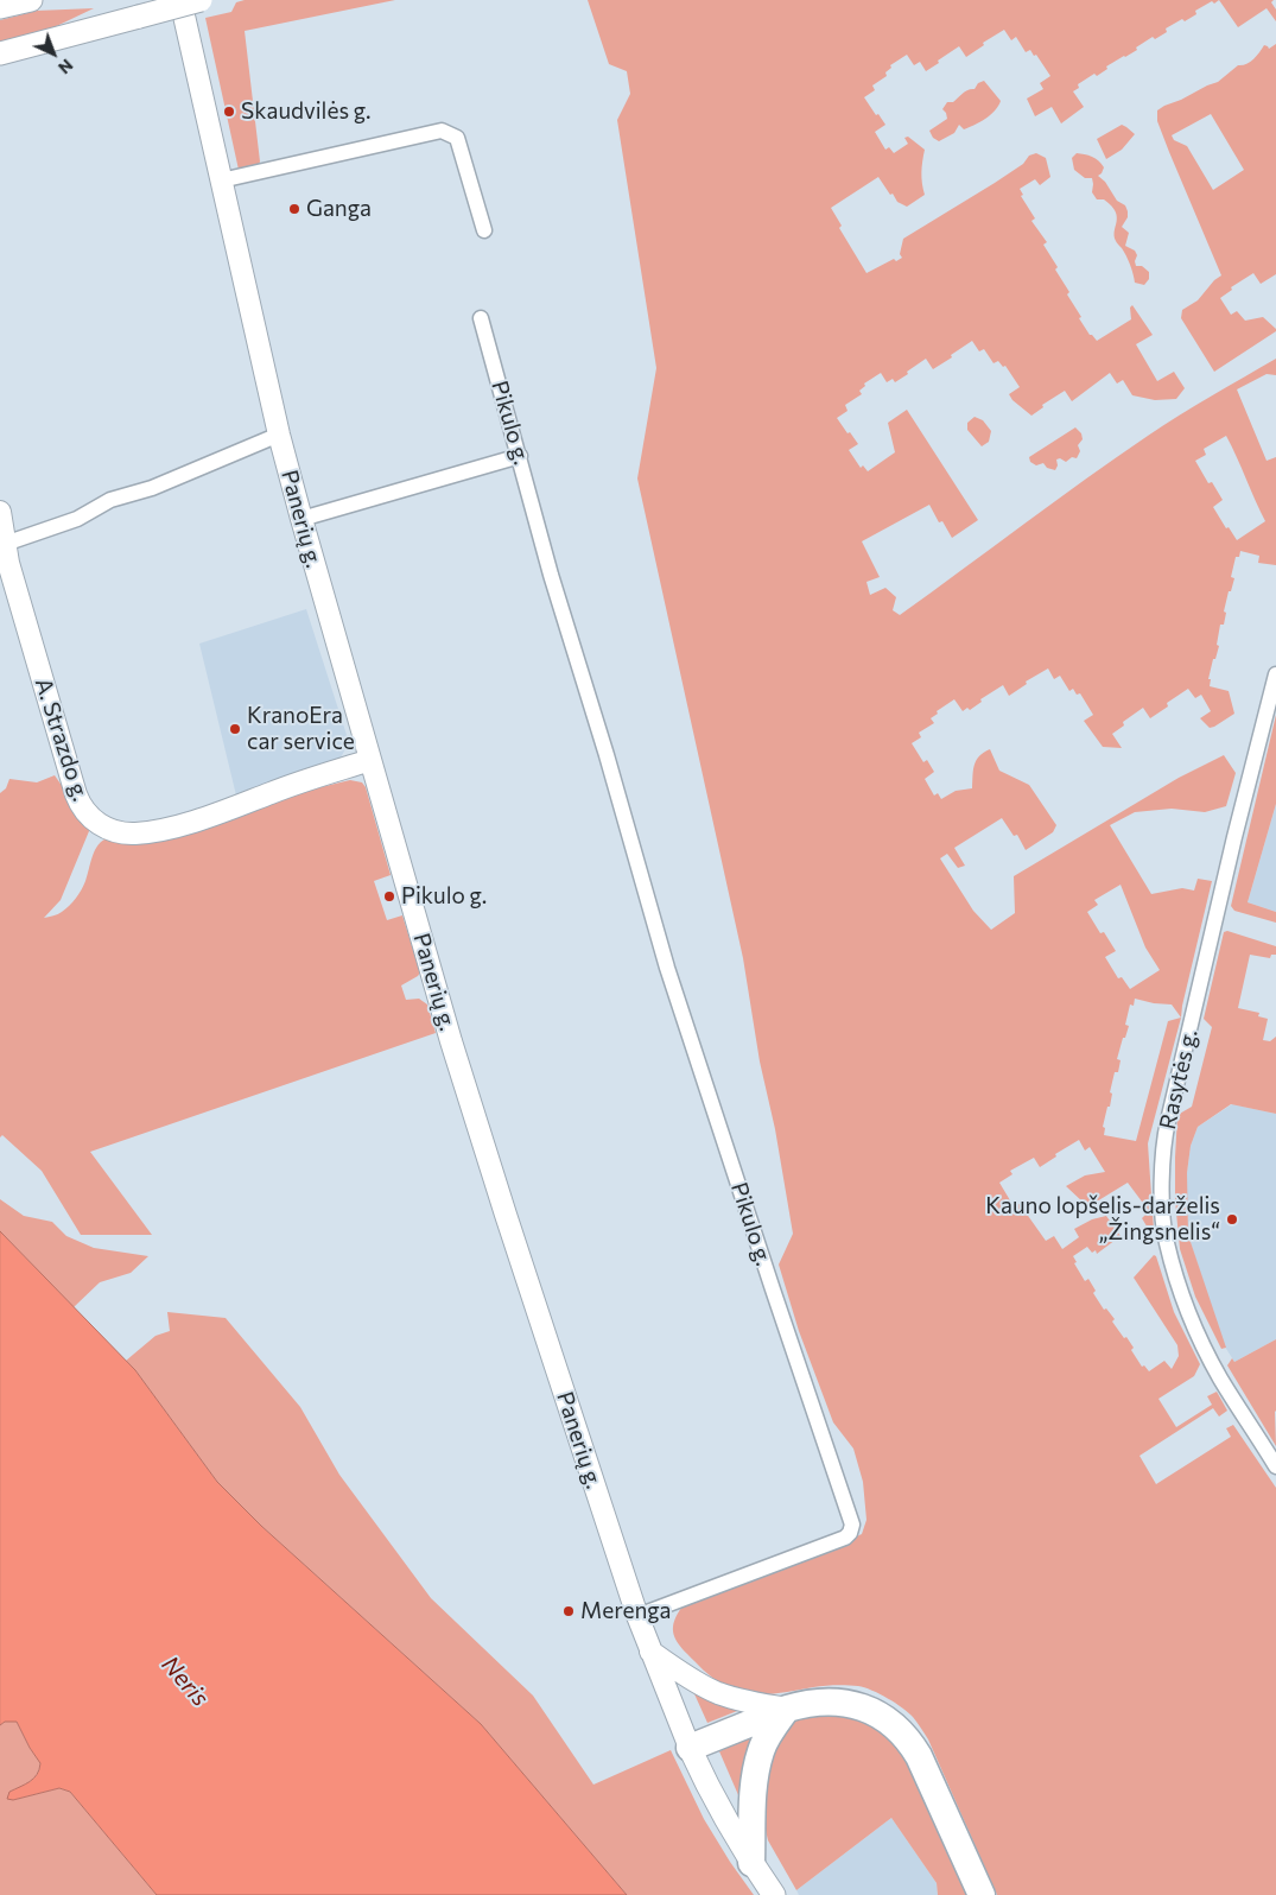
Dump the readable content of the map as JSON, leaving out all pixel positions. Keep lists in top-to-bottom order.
{
  "streets": {
    "main road": ["Panerių g.", "A. Strazdo g."],
    "street": ["Pikulo g.", "Rasytės g."]
  },
  "crossings": [
    ["Pikulo g.", "Panerių g."],
    ["Panerių g.", "A. Strazdo g."]
  ],
  "water": ["Neris"],
  "places": [
    "Skaudvilės g.",
    "Ganga",
    "KranoEra car service",
    "Pikulo g.",
    "Kauno lopšelis-darželis „Žingsnelis“",
    "Merenga"
  ],
  "north": "bottom right"
}
